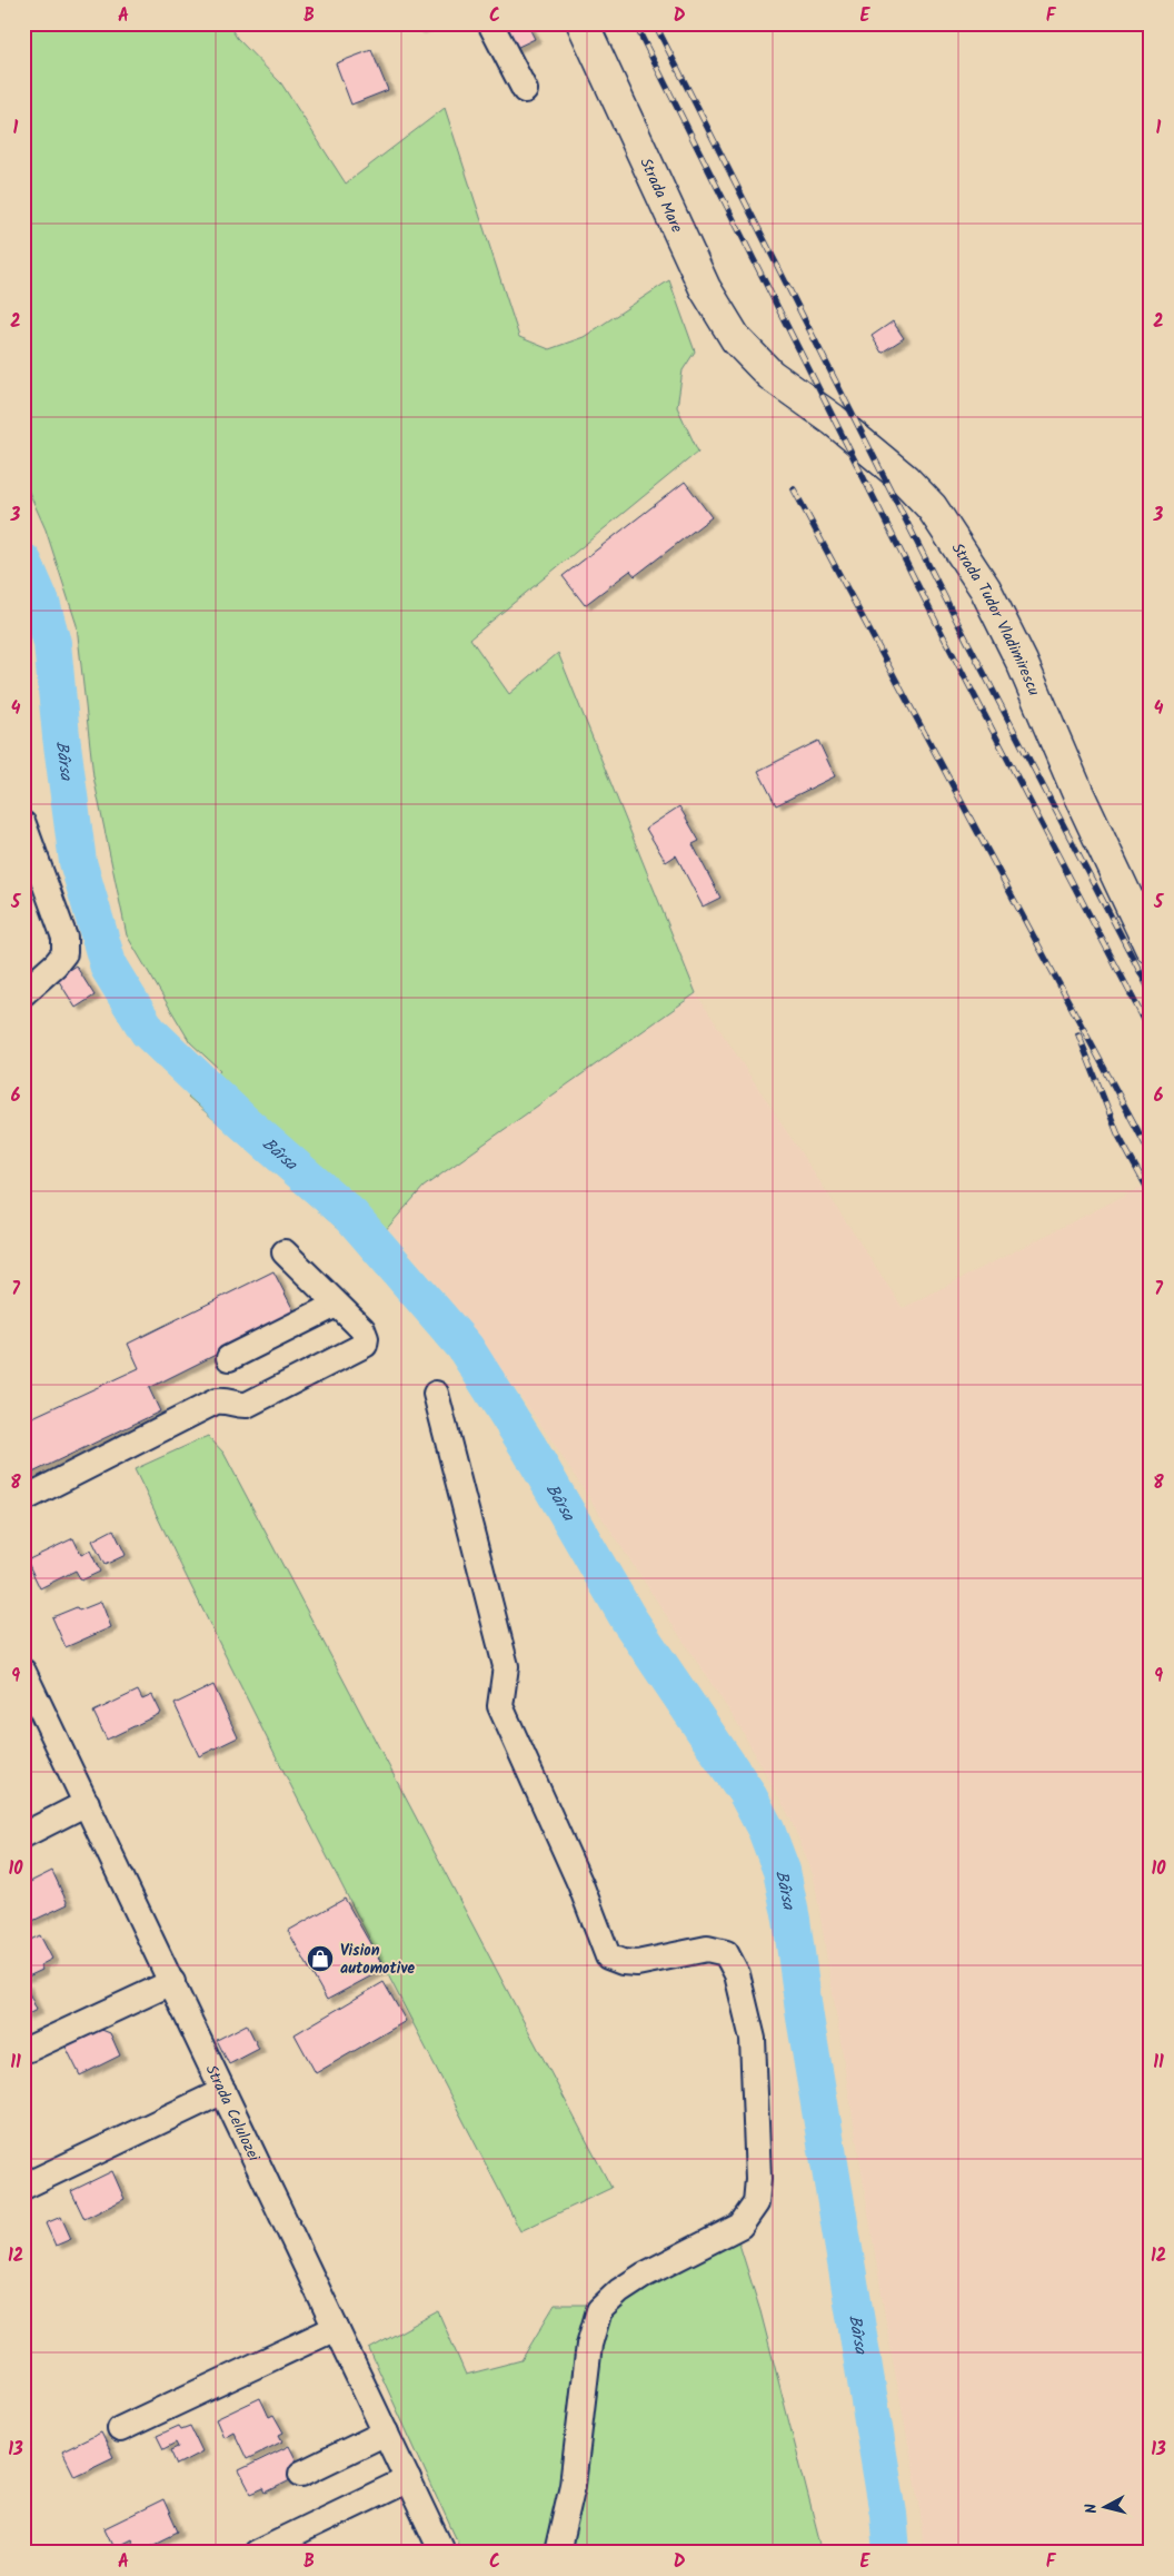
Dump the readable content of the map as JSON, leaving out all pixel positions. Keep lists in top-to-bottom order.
{
  "streets": {
    "main road": ["Strada Mare", "Strada Tudor Vladimirescu"],
    "street": ["Strada Celulozei"]
  },
  "crossings": [
    ["Strada Mare", "Strada Tudor Vladimirescu"]
  ],
  "water": ["Bârsa"],
  "places": {
    "shop": ["Vision automotive"]
  },
  "north": "left",
  "grid": {
    "columns": [
      "A",
      "B",
      "C",
      "D",
      "E",
      "F"
    ],
    "rows": [
      "1",
      "2",
      "3",
      "4",
      "5",
      "6",
      "7",
      "8",
      "9",
      "10",
      "11",
      "12",
      "13"
    ]
  }
}
